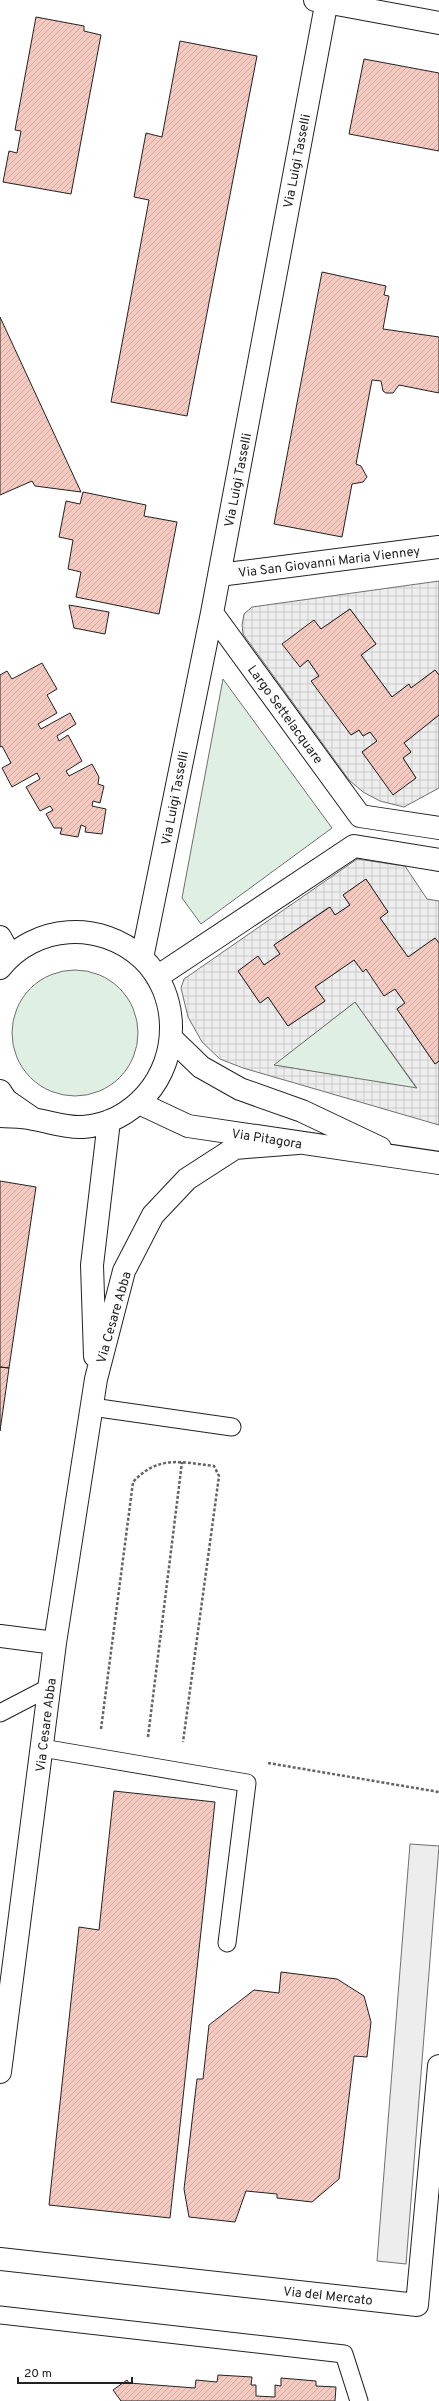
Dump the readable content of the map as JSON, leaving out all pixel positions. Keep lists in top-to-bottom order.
{
  "streets": {
    "street": [
      "Via Luigi Tasselli",
      "Via San Giovanni Maria Vienney",
      "Largo Settelacquare",
      "Via Pitagora",
      "Via Cesare Abba",
      "Via del Mercato"
    ]
  },
  "crossings": [
    ["Via Luigi Tasselli", "Via San Giovanni Maria Vienney"],
    ["Via Luigi Tasselli", "Largo Settelacquare"],
    ["Via Pitagora", "Via Cesare Abba"]
  ],
  "scale_bar": "20 m"
}
